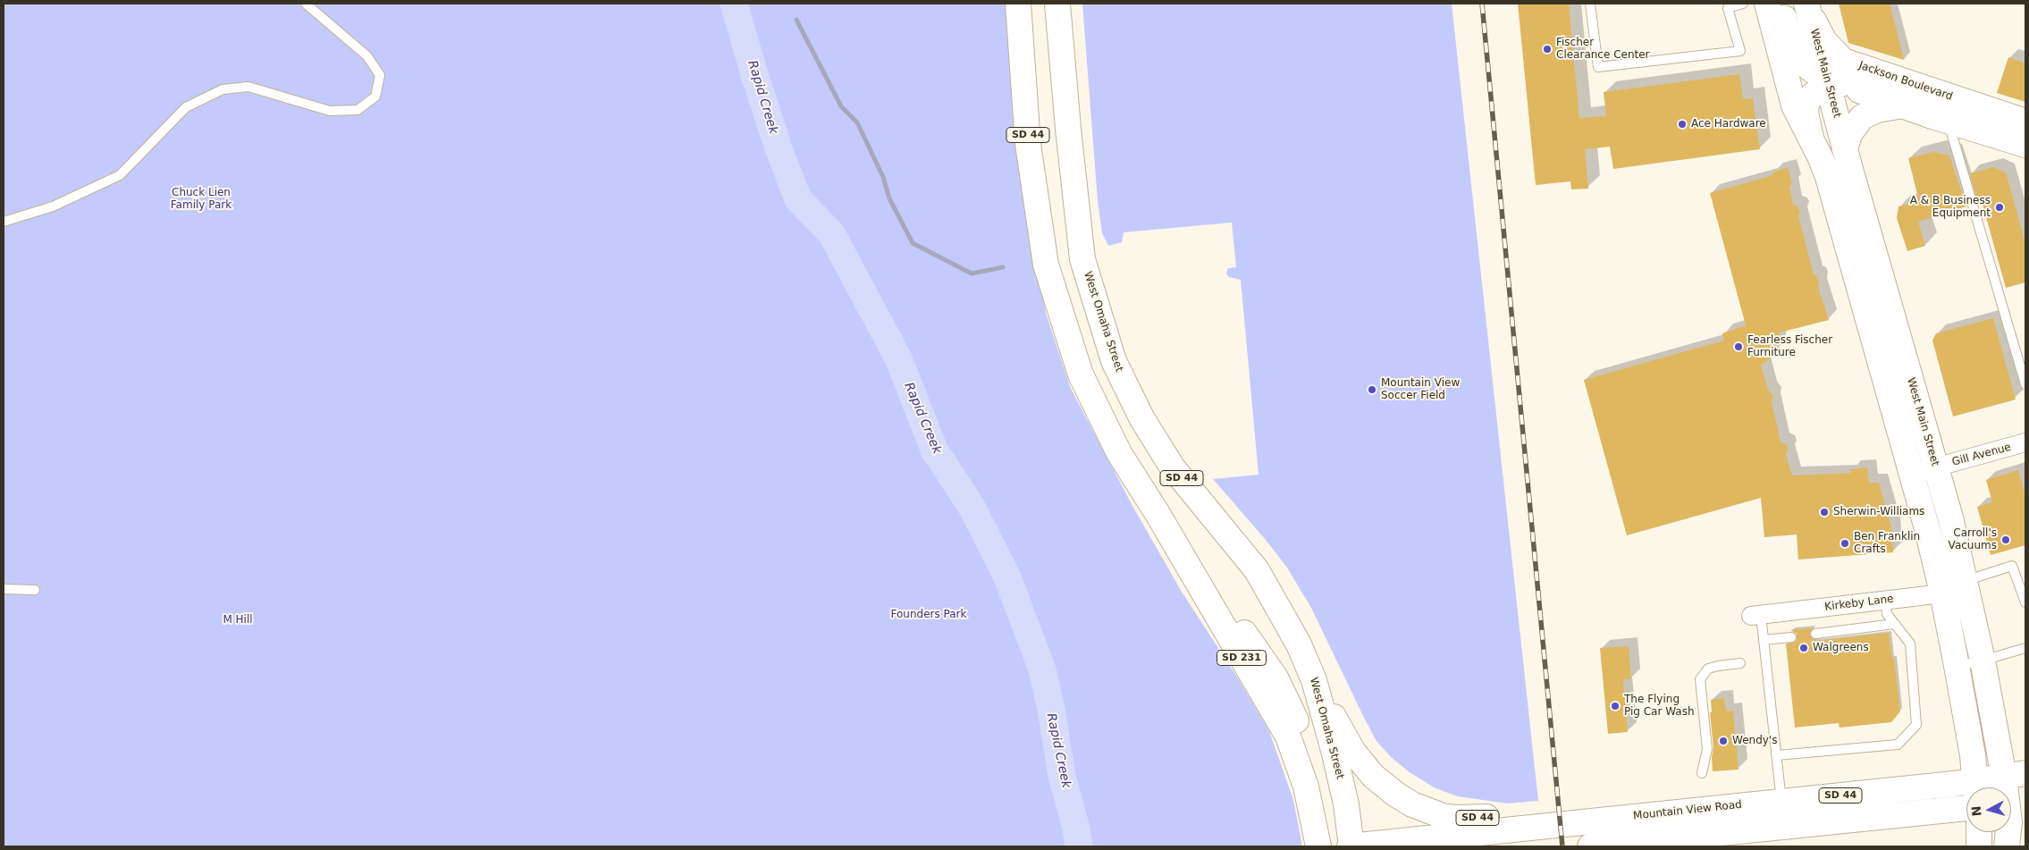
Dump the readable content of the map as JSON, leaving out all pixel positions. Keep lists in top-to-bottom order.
{
  "streets": {
    "main road": [
      "West Main Street",
      "Jackson Boulevard",
      "SD 44",
      "West Omaha Street",
      "SD 231",
      "Mountain View Road"
    ],
    "street": ["Gill Avenue", "Kirkeby Lane"]
  },
  "crossings": [
    ["West Main Street", "Jackson Boulevard"],
    ["West Main Street", "Gill Avenue"],
    ["West Main Street", "Kirkeby Lane"],
    ["West Main Street", "Mountain View Road"],
    ["SD 44", "West Omaha Street"],
    ["SD 44", "SD 231"],
    ["SD 44", "Mountain View Road"],
    ["West Omaha Street", "Mountain View Road"]
  ],
  "water": ["Rapid Creek"],
  "parks": ["Chuck Lien Family Park", "Founders Park", "M Hill"],
  "places": [
    "Fischer Clearance Center",
    "Ace Hardware",
    "A & B Business Equipment",
    "Fearless Fischer Furniture",
    "Mountain View Soccer Field",
    "Sherwin-Williams",
    "Carroll's Vacuums",
    "Ben Franklin Crafts",
    "Walgreens",
    "The Flying Pig Car Wash",
    "Wendy's"
  ],
  "north": "left"
}
